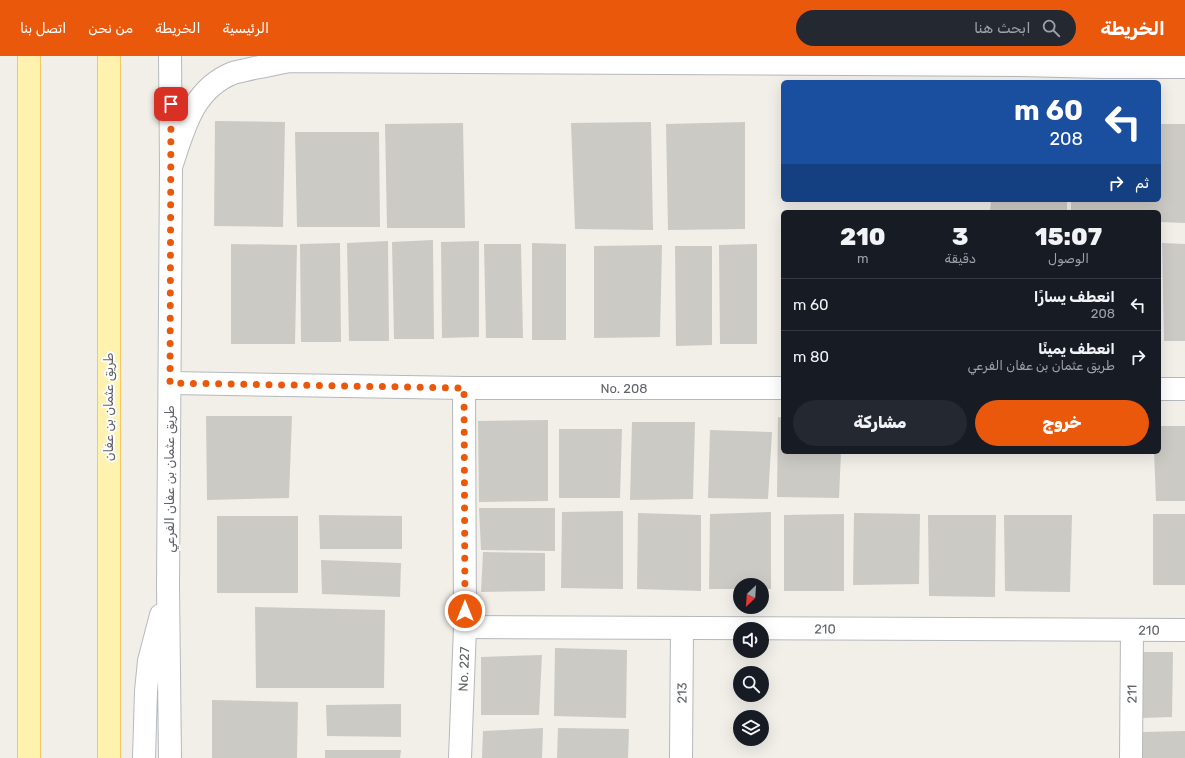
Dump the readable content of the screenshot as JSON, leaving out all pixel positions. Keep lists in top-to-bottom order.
{
  "streets": {
    "main road": ["طريق عثمان بن عفان"],
    "street": [
      "No. 208",
      "طريق عثمان بن عفان الفرعي",
      "210",
      "No. 227",
      "213",
      "211"
    ]
  },
  "crossings": [
    ["No. 208", "طريق عثمان بن عفان الفرعي"],
    ["No. 208", "No. 227"],
    ["210", "No. 227"],
    ["210", "213"],
    ["210", "211"]
  ],
  "north": "bottom left",
  "page": {
    "header": "الخريطة",
    "search": "ابحث هنا",
    "nav": [
      "الرئيسية",
      "الخريطة",
      "من نحن",
      "اتصل بنا"
    ],
    "turn": ["60 m", "208"],
    "then": "ثم",
    "eta": [
      "15:07",
      "الوصول",
      "3",
      "دقيقة",
      "210",
      "m"
    ],
    "list": [
      {
        "name": "انعطف يسارًا",
        "note": "208",
        "value": "60 m"
      },
      {
        "name": "انعطف يمينًا",
        "note": "طريق عثمان بن عفان الفرعي",
        "value": "80 m"
      }
    ],
    "buttons": ["خروج", "مشاركة"]
  }
}
